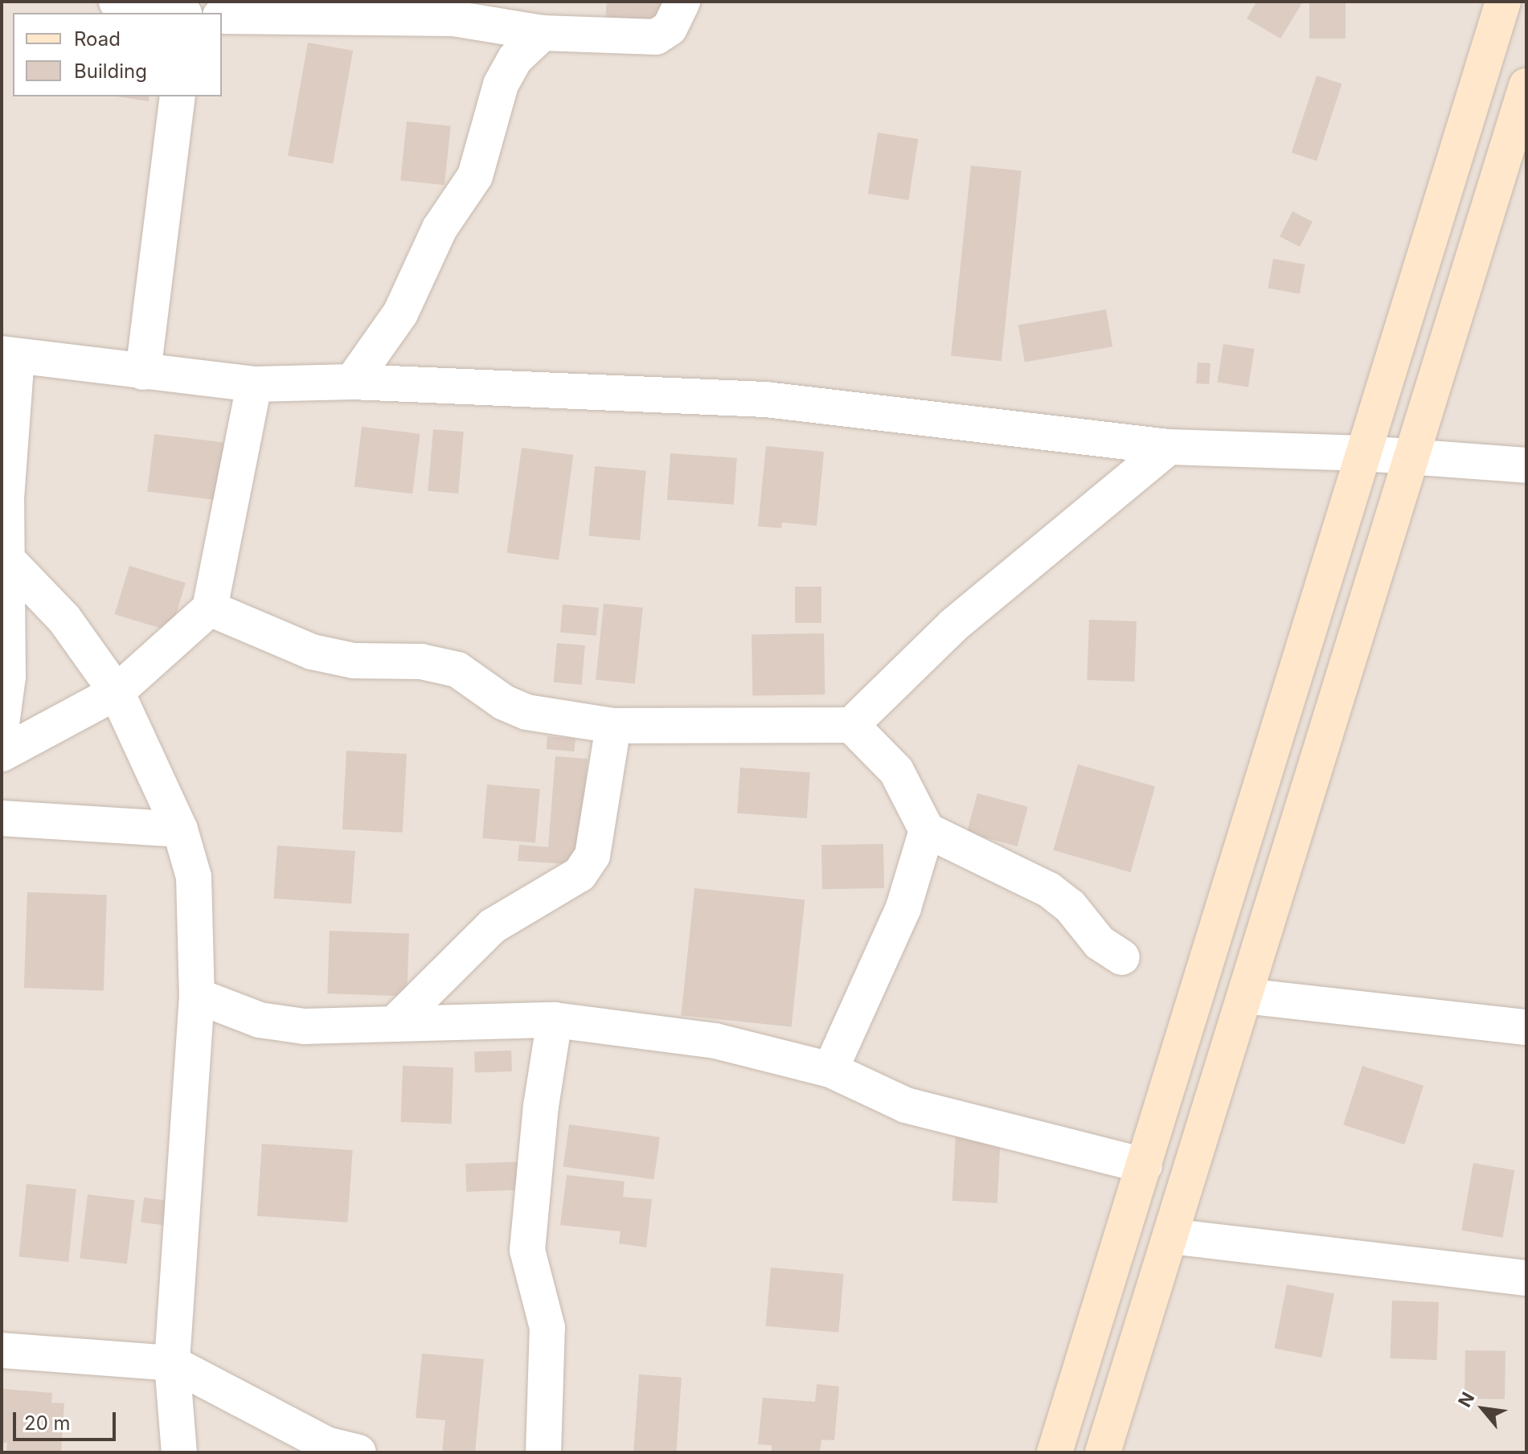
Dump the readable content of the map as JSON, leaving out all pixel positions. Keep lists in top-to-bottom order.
{
  "legend": ["Road", "Building"],
  "scale_bar": "20 m",
  "north": "top left"
}
